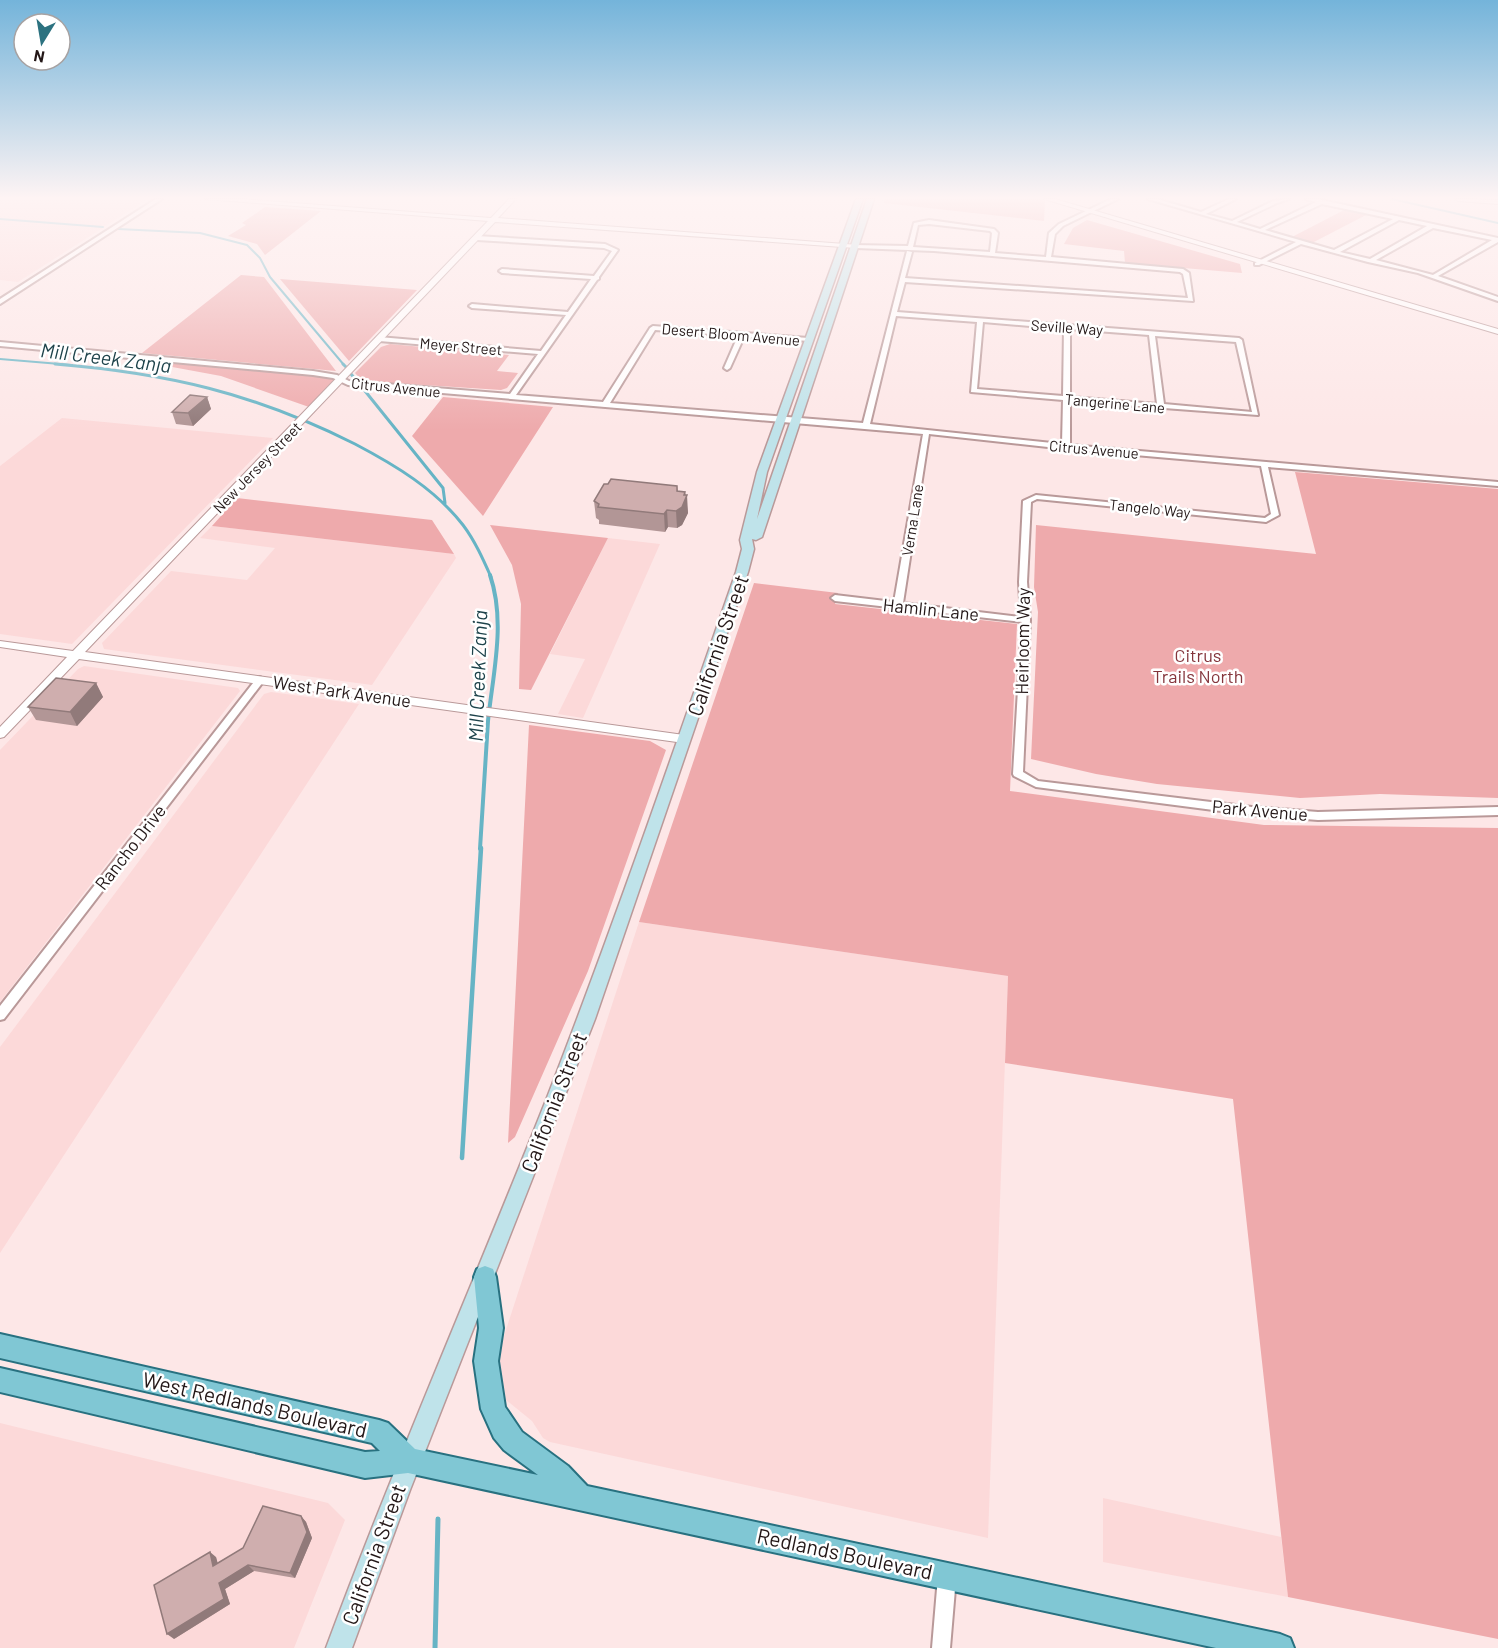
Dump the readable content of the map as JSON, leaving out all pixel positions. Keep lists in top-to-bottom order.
{
  "streets": {
    "main road": ["California Street", "West Redlands Boulevard", "Redlands Boulevard"],
    "street": [
      "Seville Way",
      "Desert Bloom Avenue",
      "Meyer Street",
      "Citrus Avenue",
      "Tangerine Lane",
      "New Jersey Street",
      "Tangelo Way",
      "Verna Lane",
      "Hamlin Lane",
      "Heirloom Way",
      "West Park Avenue",
      "Park Avenue",
      "Rancho Drive"
    ]
  },
  "crossings": [
    ["Seville Way", "Tangerine Lane"],
    ["Desert Bloom Avenue", "Citrus Avenue"],
    ["Desert Bloom Avenue", "California Street"],
    ["Meyer Street", "New Jersey Street"],
    ["Citrus Avenue", "New Jersey Street"],
    ["Citrus Avenue", "Tangelo Way"],
    ["Citrus Avenue", "Verna Lane"],
    ["Citrus Avenue", "California Street"],
    ["New Jersey Street", "West Park Avenue"],
    ["Tangelo Way", "Heirloom Way"],
    ["Verna Lane", "Hamlin Lane"],
    ["Hamlin Lane", "Heirloom Way"],
    ["Heirloom Way", "Park Avenue"],
    ["California Street", "West Park Avenue"],
    ["California Street", "West Redlands Boulevard"],
    ["California Street", "Redlands Boulevard"],
    ["West Park Avenue", "Rancho Drive"],
    ["West Redlands Boulevard", "Redlands Boulevard"]
  ],
  "water": ["Mill Creek Zanja"],
  "parks": ["Citrus Trails North"],
  "north": "bottom"
}
